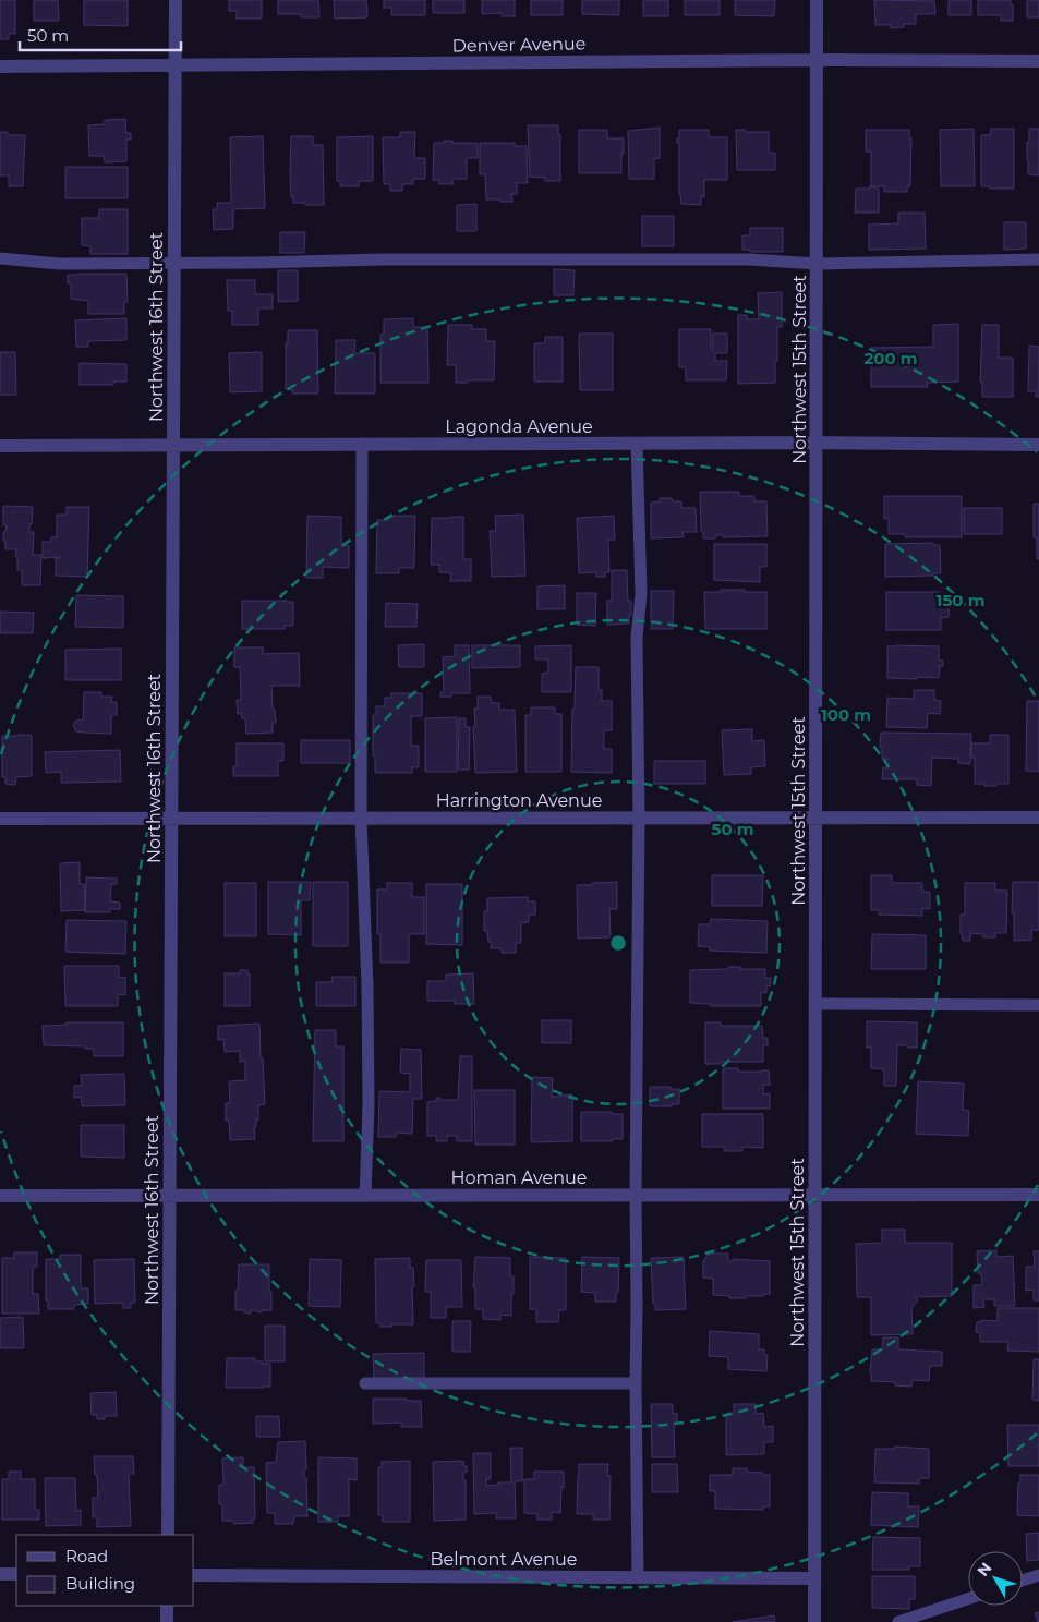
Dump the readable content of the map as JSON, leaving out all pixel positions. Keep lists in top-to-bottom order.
{
  "streets": {
    "street": [
      "Denver Avenue",
      "Northwest 16th Street",
      "Northwest 15th Street",
      "Lagonda Avenue",
      "Harrington Avenue",
      "Homan Avenue",
      "Belmont Avenue"
    ]
  },
  "crossings": [
    ["Denver Avenue", "Northwest 16th Street"],
    ["Denver Avenue", "Northwest 15th Street"],
    ["Northwest 16th Street", "Lagonda Avenue"],
    ["Northwest 16th Street", "Harrington Avenue"],
    ["Northwest 16th Street", "Homan Avenue"],
    ["Northwest 15th Street", "Lagonda Avenue"],
    ["Northwest 15th Street", "Harrington Avenue"],
    ["Northwest 15th Street", "Homan Avenue"],
    ["Northwest 15th Street", "Belmont Avenue"]
  ],
  "legend": ["Road", "Building"],
  "scale_bar": "50 m",
  "north": "top left",
  "rings": [
    "200 m",
    "150 m",
    "100 m",
    "50 m"
  ]
}
